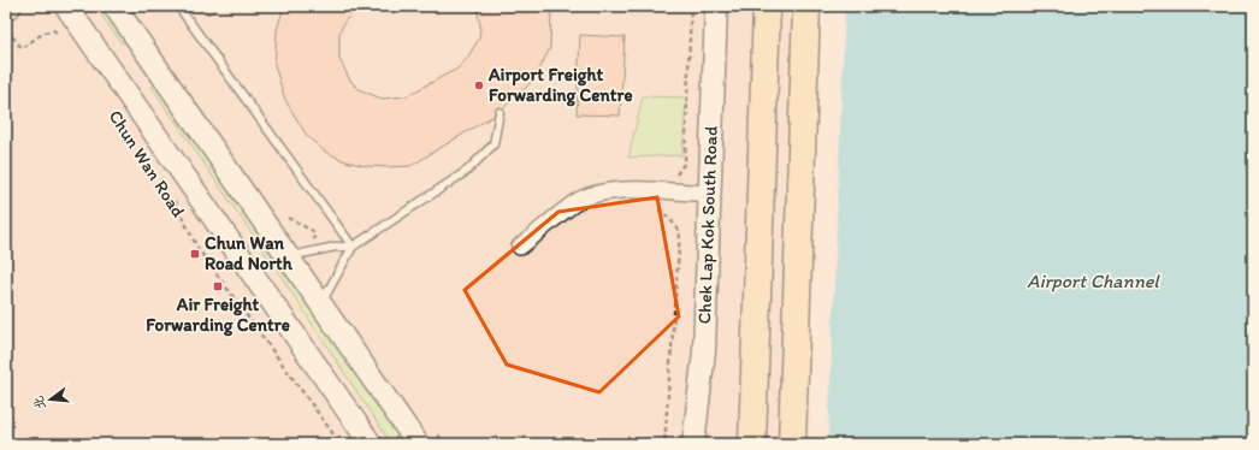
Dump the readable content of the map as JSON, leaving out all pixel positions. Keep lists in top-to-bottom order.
{
  "streets": {
    "street": ["Chun Wan Road", "Chek Lap Kok South Road"]
  },
  "water": ["Airport Channel"],
  "places": {
    "other": ["Airport Freight Forwarding Centre"],
    "transit": ["Chun Wan Road North", "Air Freight Forwarding Centre"]
  },
  "north": "left"
}
